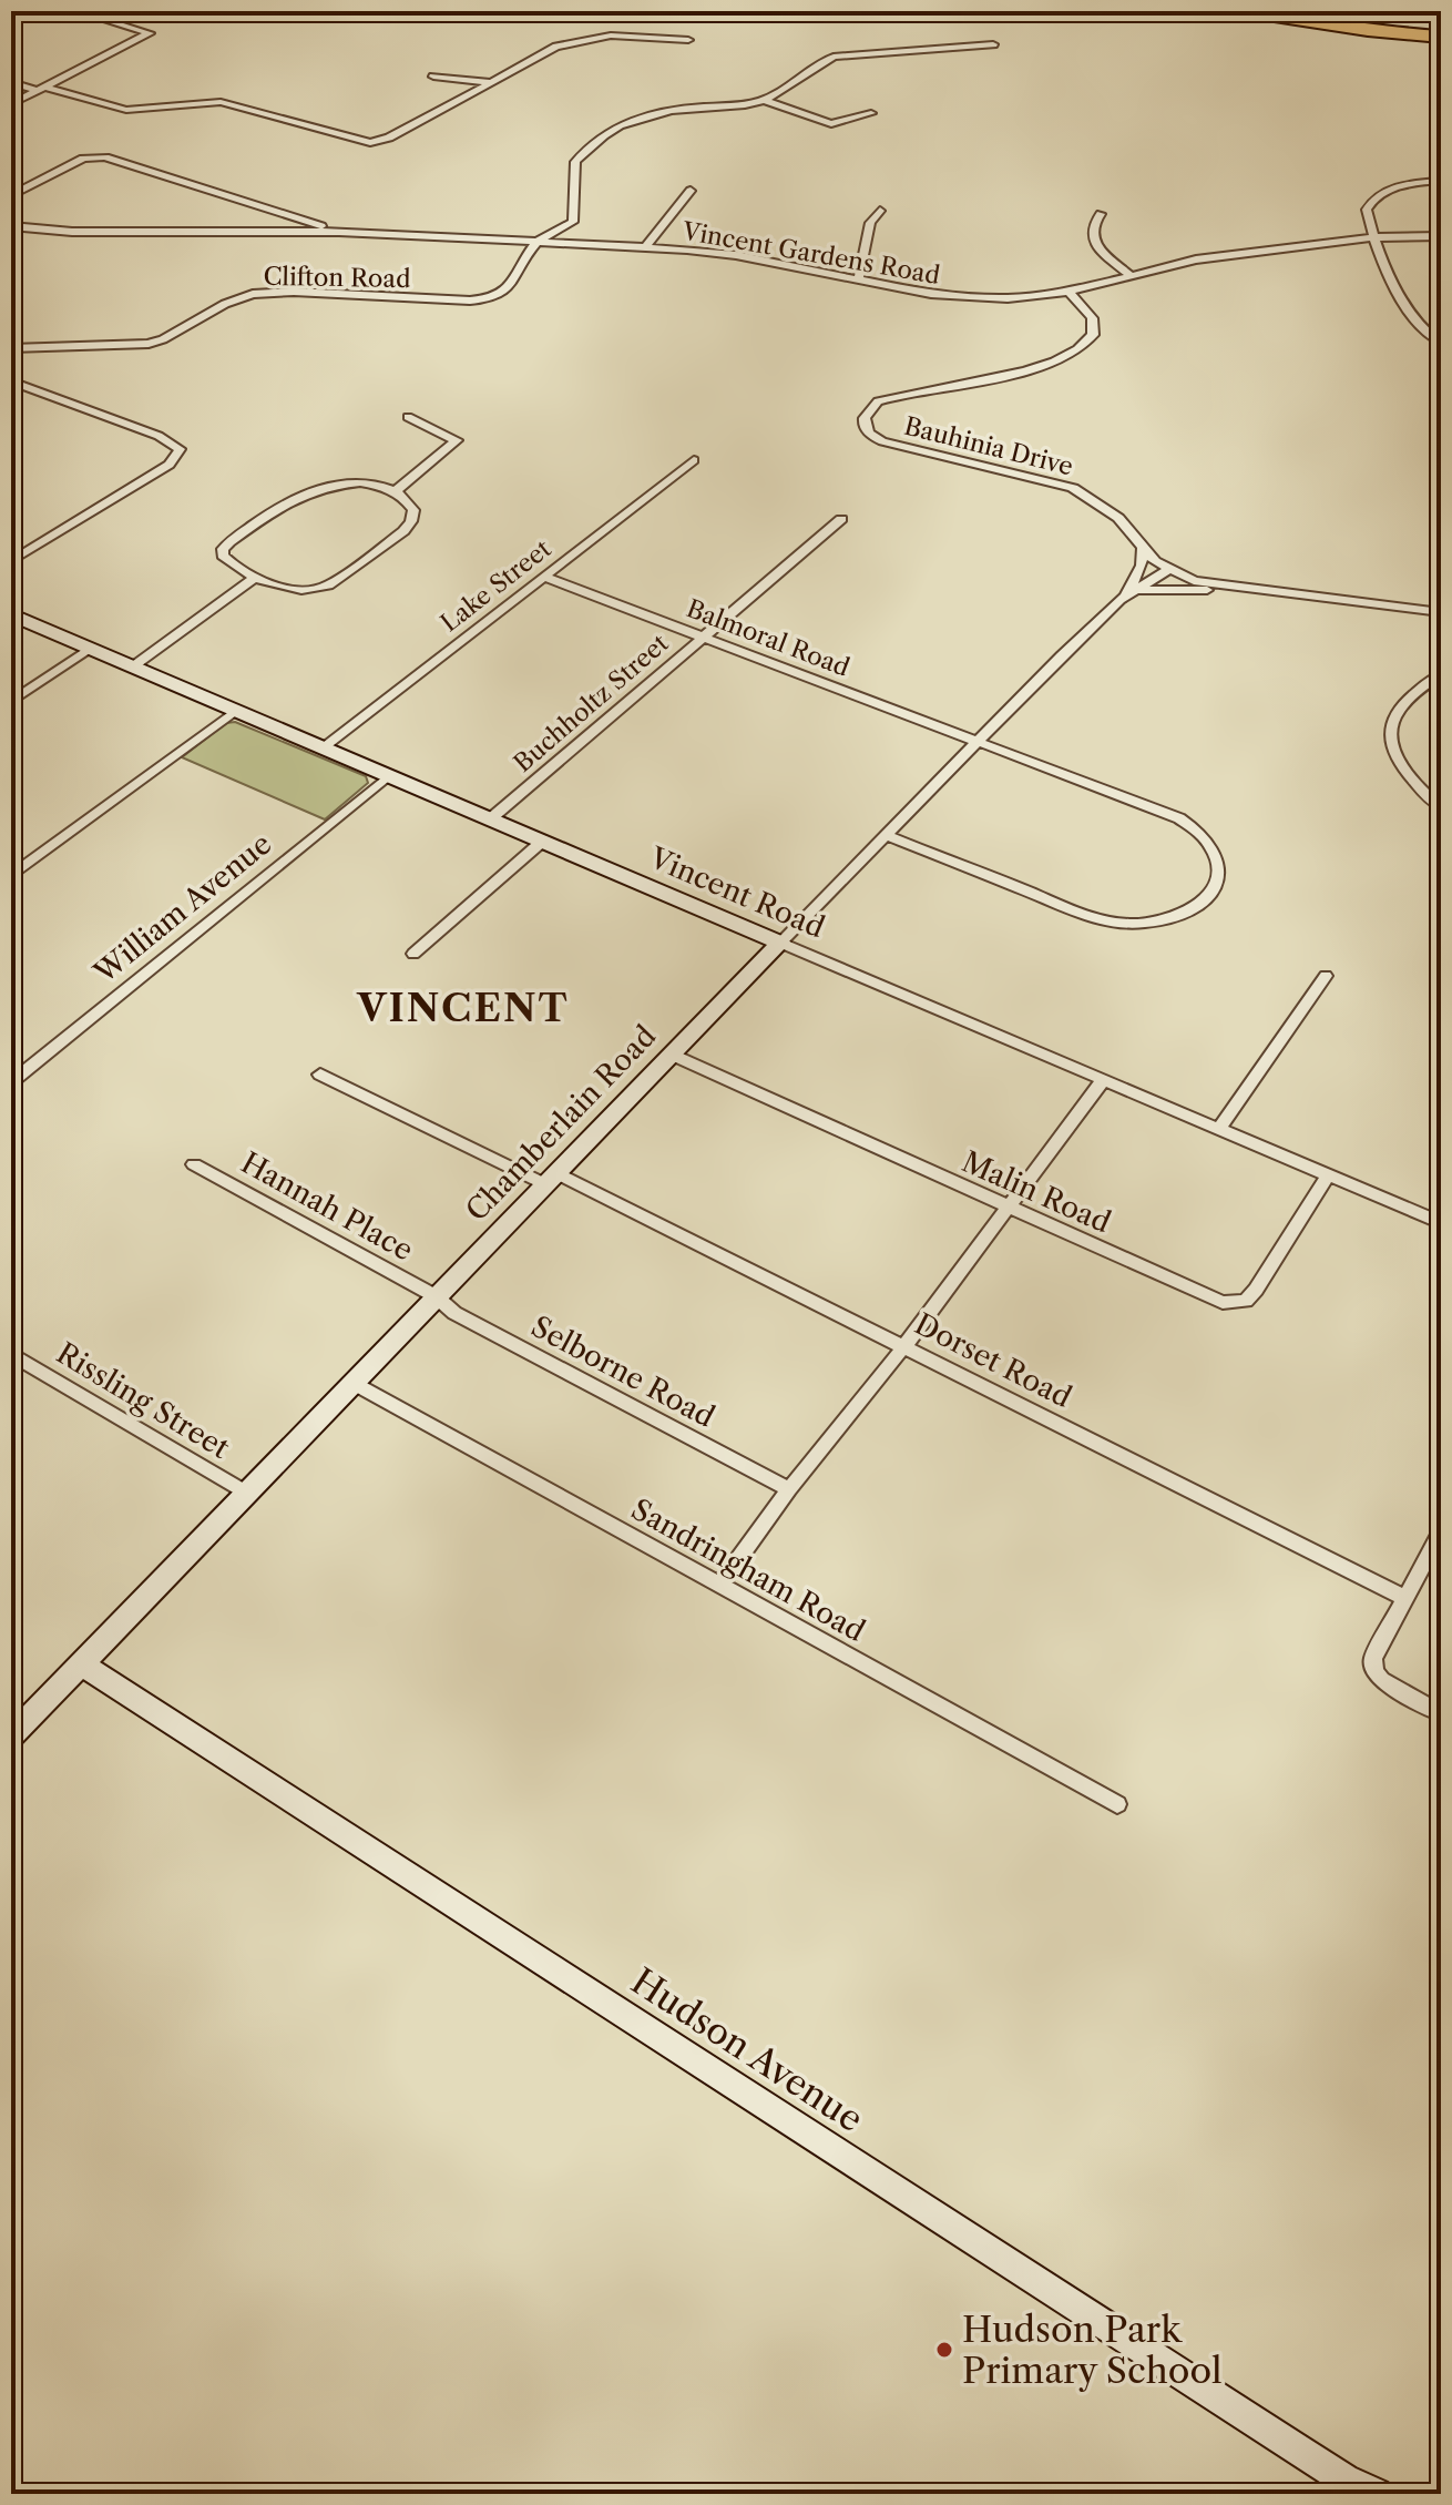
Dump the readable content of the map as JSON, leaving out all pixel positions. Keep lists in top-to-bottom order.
{
  "streets": {
    "street": [
      "Vincent Gardens Road",
      "Clifton Road",
      "Bauhinia Drive",
      "Lake Street",
      "Balmoral Road",
      "Buchholtz Street",
      "Vincent Road",
      "William Avenue",
      "Chamberlain Road",
      "Malin Road",
      "Hannah Place",
      "Dorset Road",
      "Selborne Road",
      "Rissling Street",
      "Sandringham Road",
      "Hudson Avenue"
    ]
  },
  "crossings": [
    ["Vincent Gardens Road", "Clifton Road"],
    ["Vincent Gardens Road", "Bauhinia Drive"],
    ["Bauhinia Drive", "Chamberlain Road"],
    ["Lake Street", "Balmoral Road"],
    ["Lake Street", "Vincent Road"],
    ["Balmoral Road", "Buchholtz Street"],
    ["Balmoral Road", "Chamberlain Road"],
    ["Buchholtz Street", "Vincent Road"],
    ["Vincent Road", "William Avenue"],
    ["Vincent Road", "Chamberlain Road"],
    ["Vincent Road", "Malin Road"],
    ["Chamberlain Road", "Malin Road"],
    ["Chamberlain Road", "Hannah Place"],
    ["Chamberlain Road", "Dorset Road"],
    ["Chamberlain Road", "Selborne Road"],
    ["Chamberlain Road", "Rissling Street"],
    ["Chamberlain Road", "Sandringham Road"],
    ["Chamberlain Road", "Hudson Avenue"],
    ["Hannah Place", "Selborne Road"]
  ],
  "districts": ["VINCENT"],
  "places": ["Hudson Park Primary School"]
}
